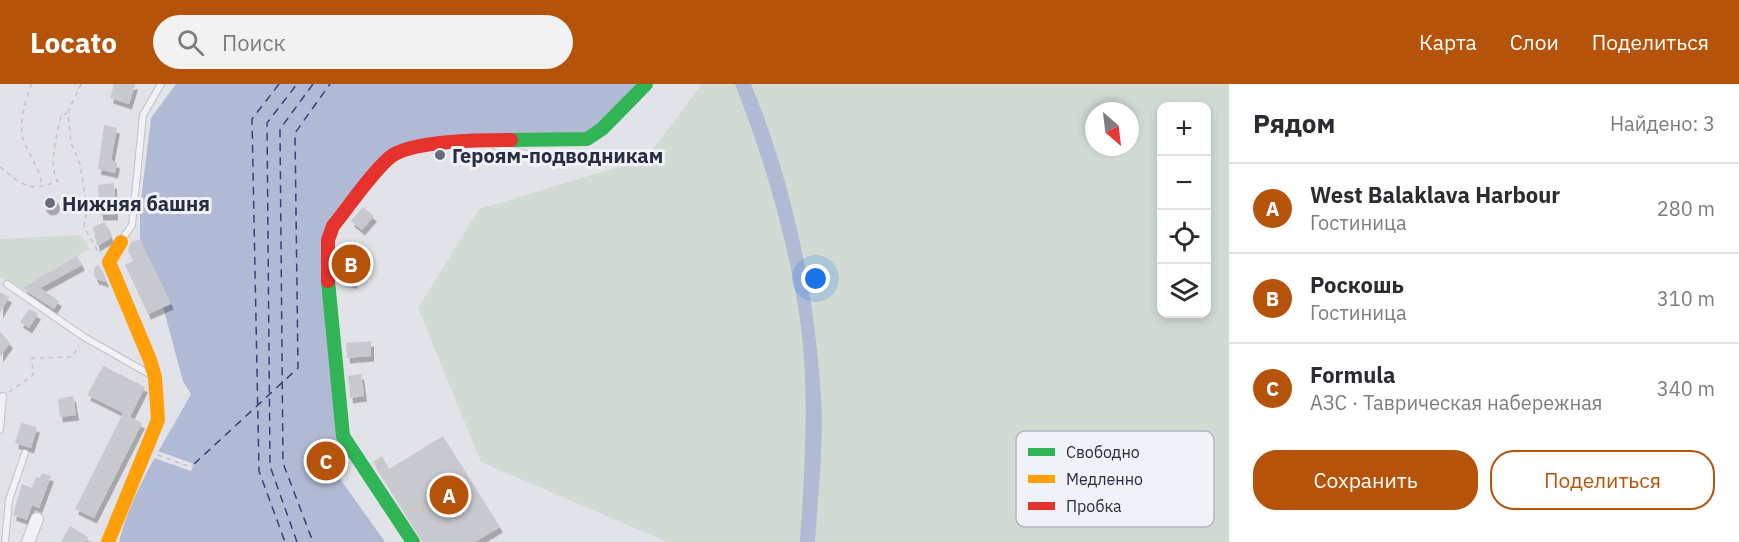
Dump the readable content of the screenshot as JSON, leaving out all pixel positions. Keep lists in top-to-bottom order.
{
  "places": ["Героям-подводникам", "Нижняя башня"],
  "legend": ["Свободно", "Медленно", "Пробка"],
  "north": "bottom right",
  "page": {
    "header": "Locato",
    "search": "Поиск",
    "nav": ["Карта", "Слои", "Поделиться"],
    "heading": ["Рядом", "Найдено: 3"],
    "map_buttons": ["+", "−"],
    "list": [
      {
        "mark": "A",
        "name": "West Balaklava Harbour",
        "note": "Гостиница",
        "value": "280 m"
      },
      {
        "mark": "B",
        "name": "Роскошь",
        "note": "Гостиница",
        "value": "310 m"
      },
      {
        "mark": "C",
        "name": "Formula",
        "note": "АЗС · Таврическая набережная",
        "value": "340 m"
      }
    ],
    "pins": ["B", "C", "A"],
    "buttons": ["Сохранить", "Поделиться"]
  }
}
